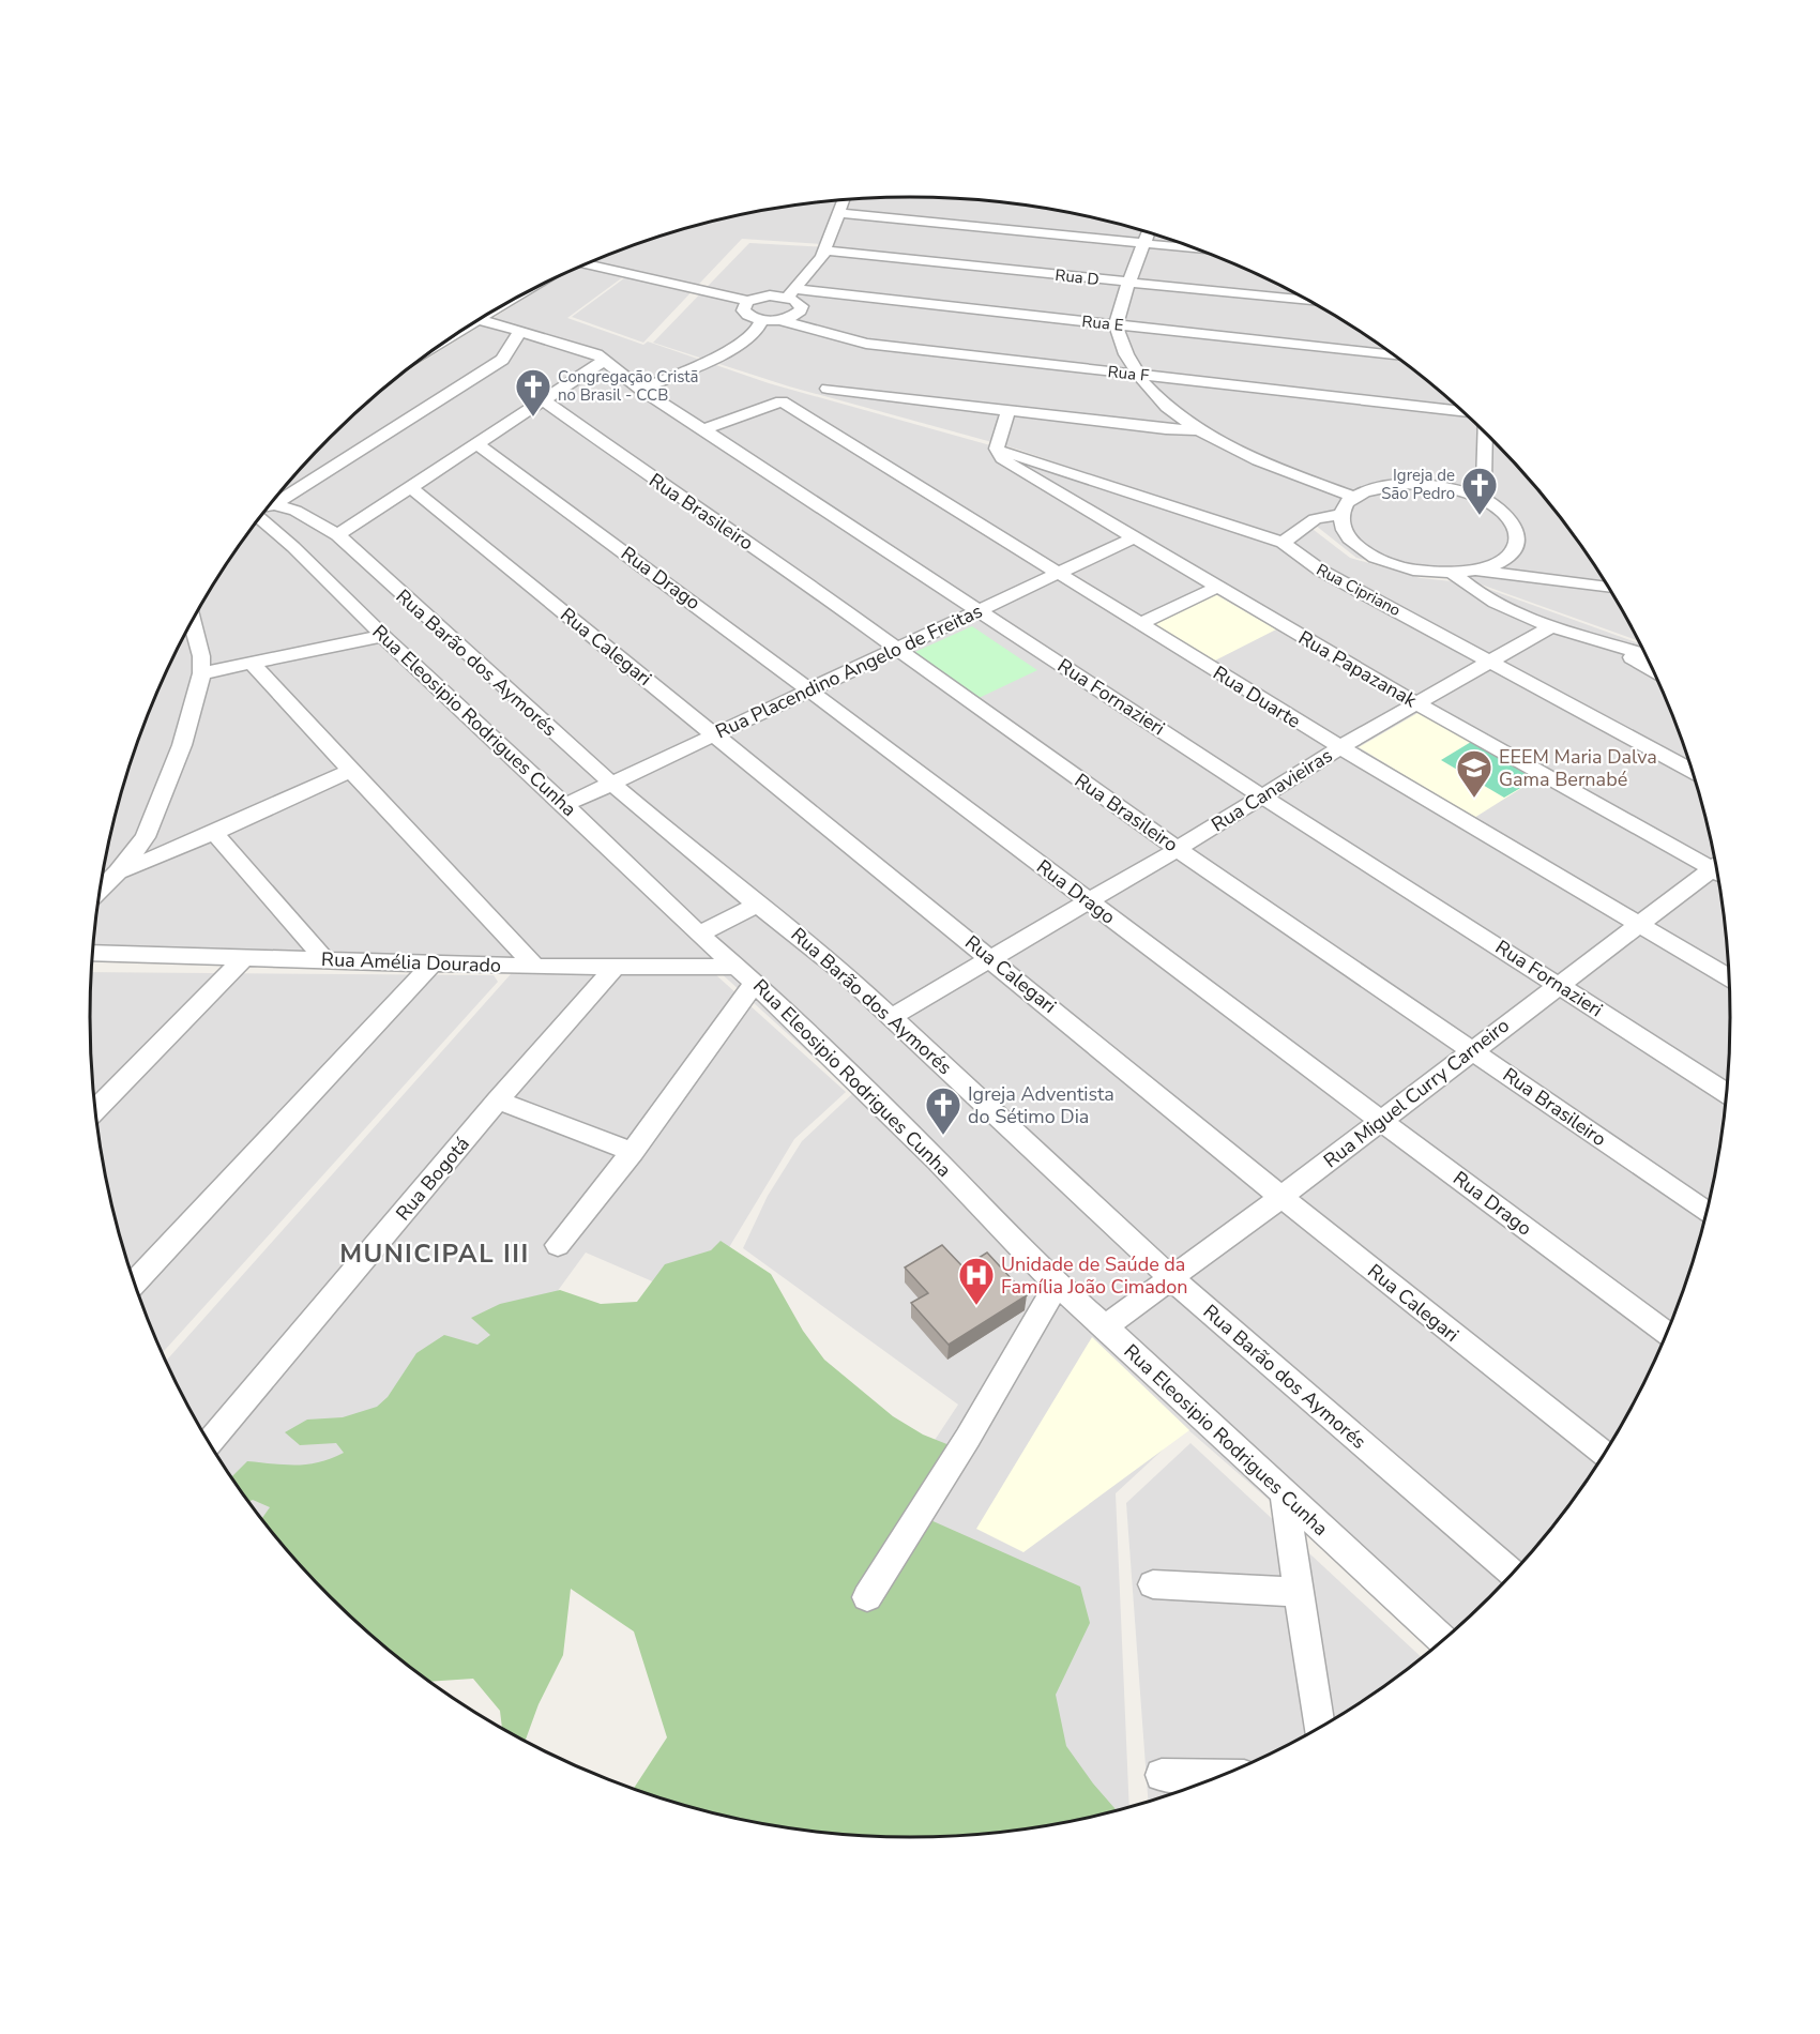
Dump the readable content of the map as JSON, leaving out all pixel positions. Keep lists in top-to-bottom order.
{
  "streets": {
    "street": [
      "Rua D",
      "Rua E",
      "Rua F",
      "Rua Brasileiro",
      "Rua Drago",
      "Rua Cipriano",
      "Rua Calegari",
      "Rua Barão dos Aymorés",
      "Rua Papazanak",
      "Rua Placendino Angelo de Freitas",
      "Rua Fornazieri",
      "Rua Duarte",
      "Rua Eleosipio Rodrigues Cunha",
      "Rua Canavieiras",
      "Rua Amélia Dourado",
      "Rua Miguel Curry Carneiro",
      "Rua Bogotá"
    ]
  },
  "crossings": [
    ["Rua Brasileiro", "Rua Placendino Angelo de Freitas"],
    ["Rua Brasileiro", "Rua Canavieiras"],
    ["Rua Brasileiro", "Rua Miguel Curry Carneiro"],
    ["Rua Drago", "Rua Placendino Angelo de Freitas"],
    ["Rua Drago", "Rua Canavieiras"],
    ["Rua Drago", "Rua Miguel Curry Carneiro"],
    ["Rua Cipriano", "Rua Papazanak"],
    ["Rua Cipriano", "Rua Canavieiras"],
    ["Rua Calegari", "Rua Placendino Angelo de Freitas"],
    ["Rua Calegari", "Rua Canavieiras"],
    ["Rua Calegari", "Rua Miguel Curry Carneiro"],
    ["Rua Barão dos Aymorés", "Rua Placendino Angelo de Freitas"],
    ["Rua Barão dos Aymorés", "Rua Canavieiras"],
    ["Rua Barão dos Aymorés", "Rua Miguel Curry Carneiro"],
    ["Rua Papazanak", "Rua Placendino Angelo de Freitas"],
    ["Rua Papazanak", "Rua Canavieiras"],
    ["Rua Placendino Angelo de Freitas", "Rua Fornazieri"],
    ["Rua Placendino Angelo de Freitas", "Rua Duarte"],
    ["Rua Placendino Angelo de Freitas", "Rua Eleosipio Rodrigues Cunha"],
    ["Rua Fornazieri", "Rua Duarte"],
    ["Rua Fornazieri", "Rua Canavieiras"],
    ["Rua Fornazieri", "Rua Miguel Curry Carneiro"],
    ["Rua Duarte", "Rua Canavieiras"],
    ["Rua Duarte", "Rua Miguel Curry Carneiro"],
    ["Rua Eleosipio Rodrigues Cunha", "Rua Amélia Dourado"],
    ["Rua Eleosipio Rodrigues Cunha", "Rua Miguel Curry Carneiro"],
    ["Rua Amélia Dourado", "Rua Bogotá"]
  ],
  "districts": ["MUNICIPAL III"],
  "places": {
    "church": ["Congregação Cristã no Brasil - CCB", "Igreja de São Pedro", "Igreja Adventista do Sétimo Dia"],
    "school or university": ["EEEM Maria Dalva Gama Bernabé"],
    "hospital": ["Unidade de Saúde da Família João Cimadon"]
  }
}
